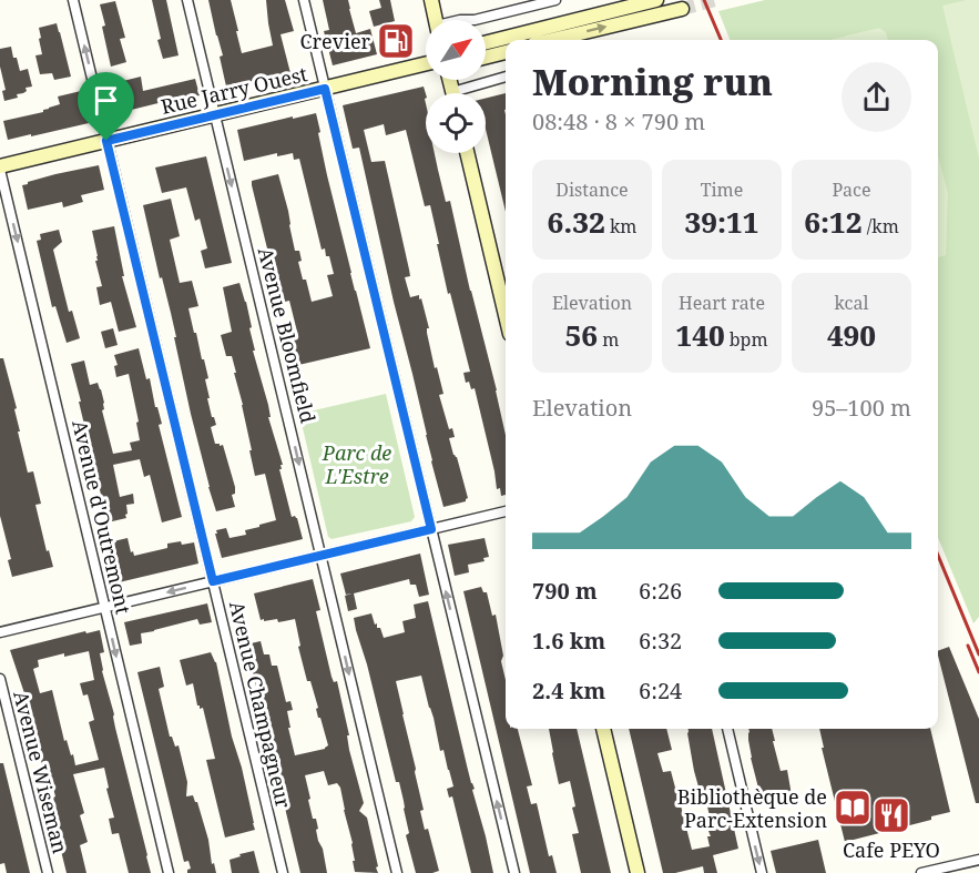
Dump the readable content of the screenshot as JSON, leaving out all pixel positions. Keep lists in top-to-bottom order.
{
  "streets": {
    "main road": ["Rue Jarry Ouest"],
    "street": [
      "Avenue Bloomfield",
      "Avenue d'Outremont",
      "Avenue Champagneur",
      "Avenue Wiseman"
    ]
  },
  "crossings": [
    ["Rue Jarry Ouest", "Avenue Bloomfield"],
    ["Rue Jarry Ouest", "Avenue d'Outremont"],
    ["Rue Jarry Ouest", "Avenue Champagneur"]
  ],
  "one_way": ["Avenue Bloomfield", "Avenue d'Outremont"],
  "parks": ["Parc de L'Estre"],
  "places": {
    "fuel station": ["Crevier"],
    "library": ["Bibliothèque de Parc-Extension"],
    "restaurant": ["Cafe PEYO"]
  },
  "north": "top right",
  "page": {
    "heading": ["Morning run", "08:48 · 8 × 790 m"],
    "stats": [
      ["Distance", "6.32 km"],
      ["Time", "39:11"],
      ["Pace", "6:12 /km"],
      ["Elevation", "56 m"],
      ["Heart rate", "140 bpm"],
      ["kcal", "490"]
    ],
    "chart": ["Elevation", "95–100 m"],
    "list": [
      {
        "name": "790 m",
        "note": "6:26"
      },
      {
        "name": "1.6 km",
        "note": "6:32"
      },
      {
        "name": "2.4 km",
        "note": "6:24"
      }
    ]
  }
}
